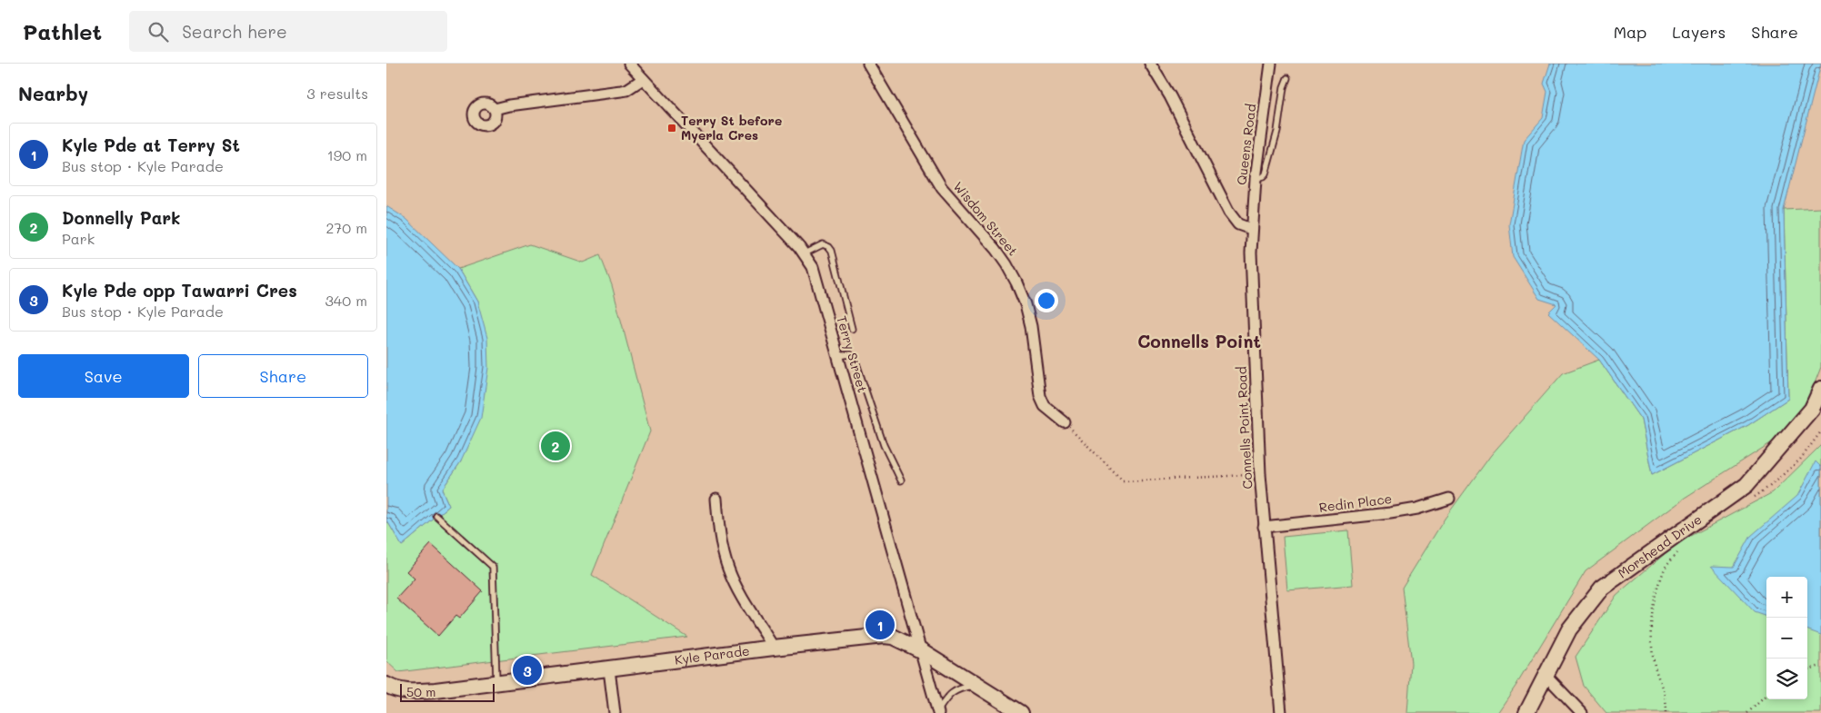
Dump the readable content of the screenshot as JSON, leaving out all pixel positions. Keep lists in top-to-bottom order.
{
  "streets": {
    "street": [
      "Queens Road",
      "Wisdom Street",
      "Terry Street",
      "Connells Point Road",
      "Redin Place",
      "Morshead Drive",
      "Kyle Parade"
    ]
  },
  "crossings": [
    ["Queens Road", "Connells Point Road"],
    ["Terry Street", "Kyle Parade"],
    ["Connells Point Road", "Redin Place"]
  ],
  "districts": ["Connells Point"],
  "places": {
    "transit": ["Terry St before Myerla Cres"]
  },
  "scale_bar": "50 m",
  "page": {
    "header": "Pathlet",
    "search": "Search here",
    "nav": ["Map", "Layers", "Share"],
    "heading": ["Nearby", "3 results"],
    "list": [
      {
        "mark": "1",
        "name": "Kyle Pde at Terry St",
        "note": "Bus stop · Kyle Parade",
        "value": "190 m"
      },
      {
        "mark": "2",
        "name": "Donnelly Park",
        "note": "Park",
        "value": "270 m"
      },
      {
        "mark": "3",
        "name": "Kyle Pde opp Tawarri Cres",
        "note": "Bus stop · Kyle Parade",
        "value": "340 m"
      }
    ],
    "buttons": ["Save", "Share"],
    "pins": ["2", "1", "3"],
    "map_buttons": ["+", "−"],
    "scale": "50 m"
  }
}
